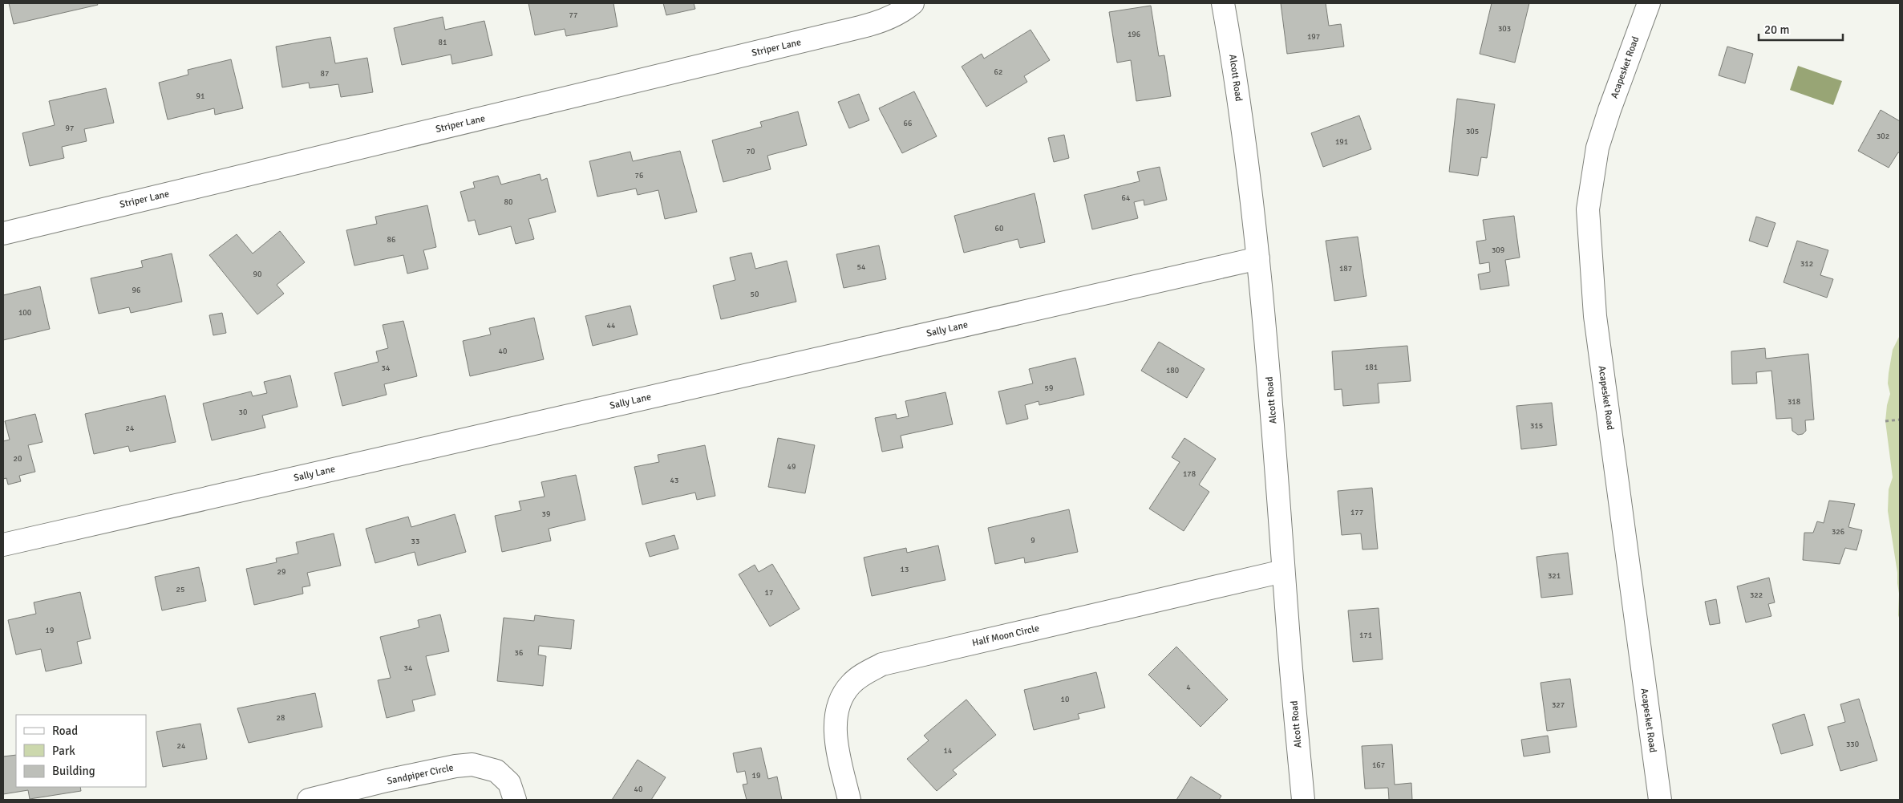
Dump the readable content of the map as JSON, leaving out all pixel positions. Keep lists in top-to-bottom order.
{
  "streets": {
    "street": [
      "Striper Lane",
      "Acapesket Road",
      "Alcott Road",
      "Sally Lane",
      "Half Moon Circle",
      "Sandpiper Circle"
    ]
  },
  "crossings": [
    ["Alcott Road", "Sally Lane"],
    ["Alcott Road", "Half Moon Circle"]
  ],
  "house_numbers": [
    "77",
    "303",
    "196",
    "197",
    "81",
    "62",
    "87",
    "91",
    "66",
    "97",
    "305",
    "302",
    "191",
    "70",
    "76",
    "64",
    "80",
    "60",
    "86",
    "309",
    "312",
    "54",
    "187",
    "90",
    "96",
    "50",
    "100",
    "44",
    "40",
    "181",
    "34",
    "180",
    "59",
    "318",
    "30",
    "315",
    "24",
    "20",
    "49",
    "178",
    "43",
    "177",
    "39",
    "326",
    "9",
    "33",
    "13",
    "29",
    "321",
    "25",
    "17",
    "322",
    "19",
    "171",
    "36",
    "34",
    "4",
    "10",
    "327",
    "28",
    "330",
    "24",
    "14",
    "167",
    "19",
    "40"
  ],
  "legend": ["Road", "Park", "Building"],
  "scale_bar": "20 m"
}
